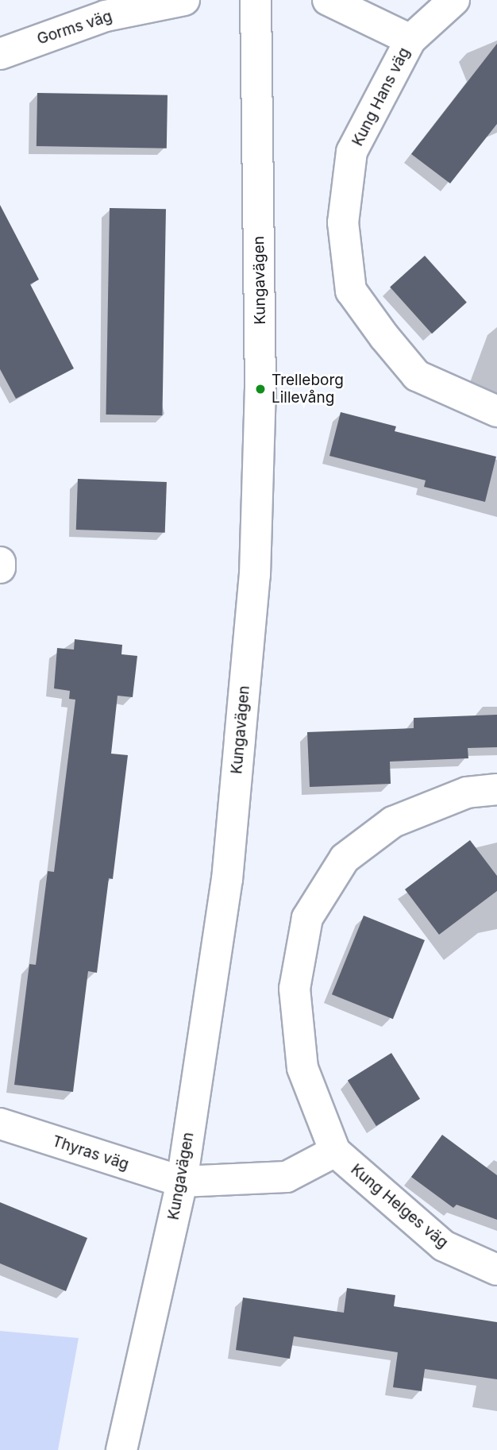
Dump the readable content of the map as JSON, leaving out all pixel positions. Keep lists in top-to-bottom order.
{
  "streets": {
    "street": [
      "Gorms väg",
      "Kung Hans väg",
      "Kungavägen",
      "Thyras väg",
      "Kung Helges väg"
    ]
  },
  "crossings": [
    ["Kungavägen", "Thyras väg"]
  ],
  "places": ["Trelleborg Lillevång"]
}
